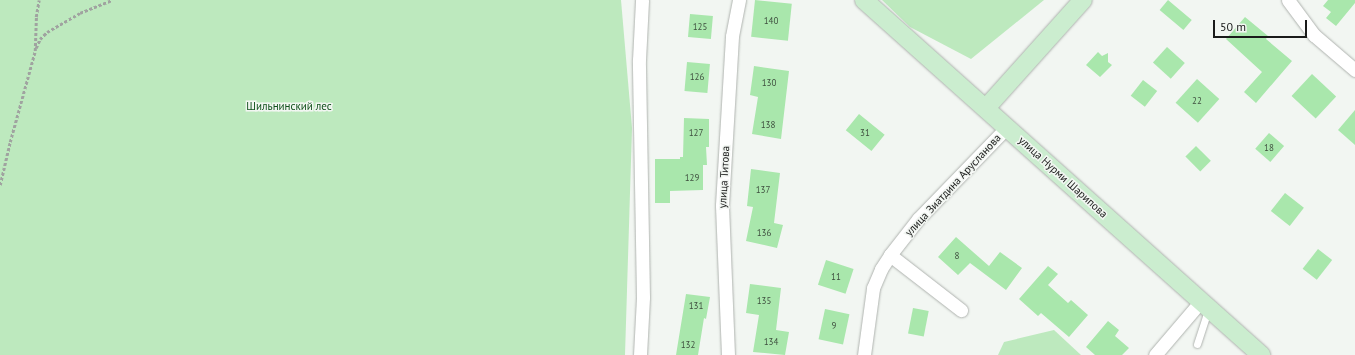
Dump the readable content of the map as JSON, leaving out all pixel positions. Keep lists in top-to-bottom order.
{
  "streets": {
    "main road": ["улица Нурми Шарипова"],
    "street": ["улица Титова", "улица Зиатдина Арусланова"]
  },
  "crossings": [
    ["улица Нурми Шарипова", "улица Зиатдина Арусланова"]
  ],
  "parks": ["Шильнинский лес"],
  "house_numbers": [
    "140",
    "125",
    "126",
    "130",
    "22",
    "138",
    "127",
    "31",
    "18",
    "129",
    "137",
    "136",
    "8",
    "11",
    "135",
    "131",
    "9",
    "134",
    "132"
  ],
  "scale_bar": "50 m"
}
